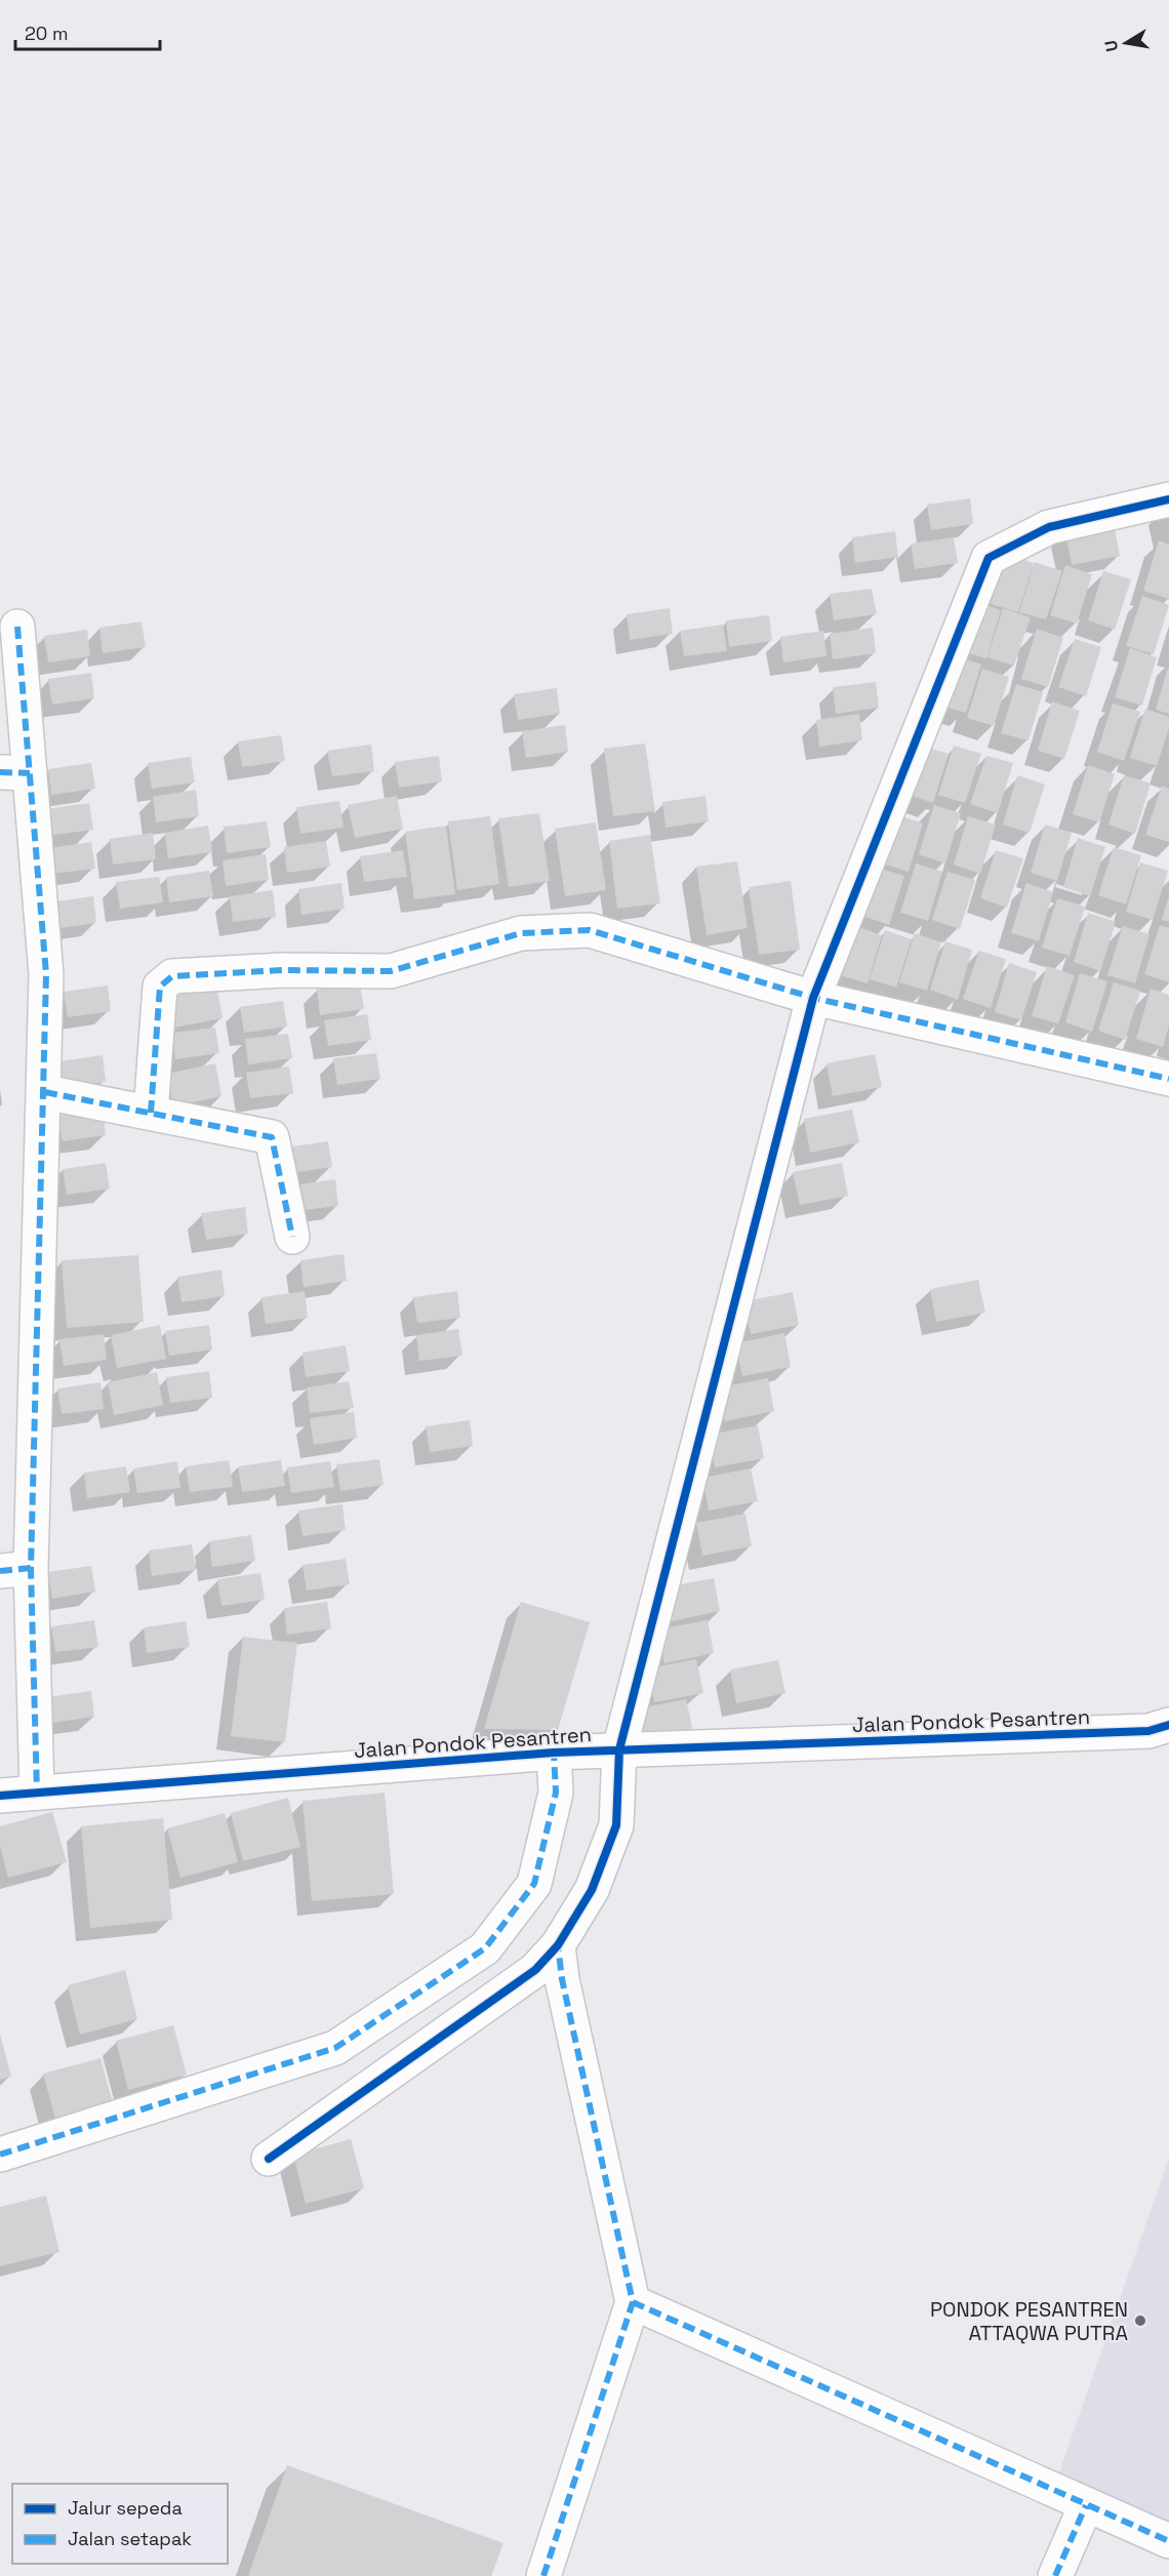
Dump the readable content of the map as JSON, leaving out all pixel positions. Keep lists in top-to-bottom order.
{
  "streets": {
    "street": ["Jalan Pondok Pesantren"]
  },
  "places": ["PONDOK PESANTREN ATTAQWA PUTRA"],
  "legend": ["Jalur sepeda", "Jalan setapak"],
  "scale_bar": "20 m",
  "north": "left"
}
